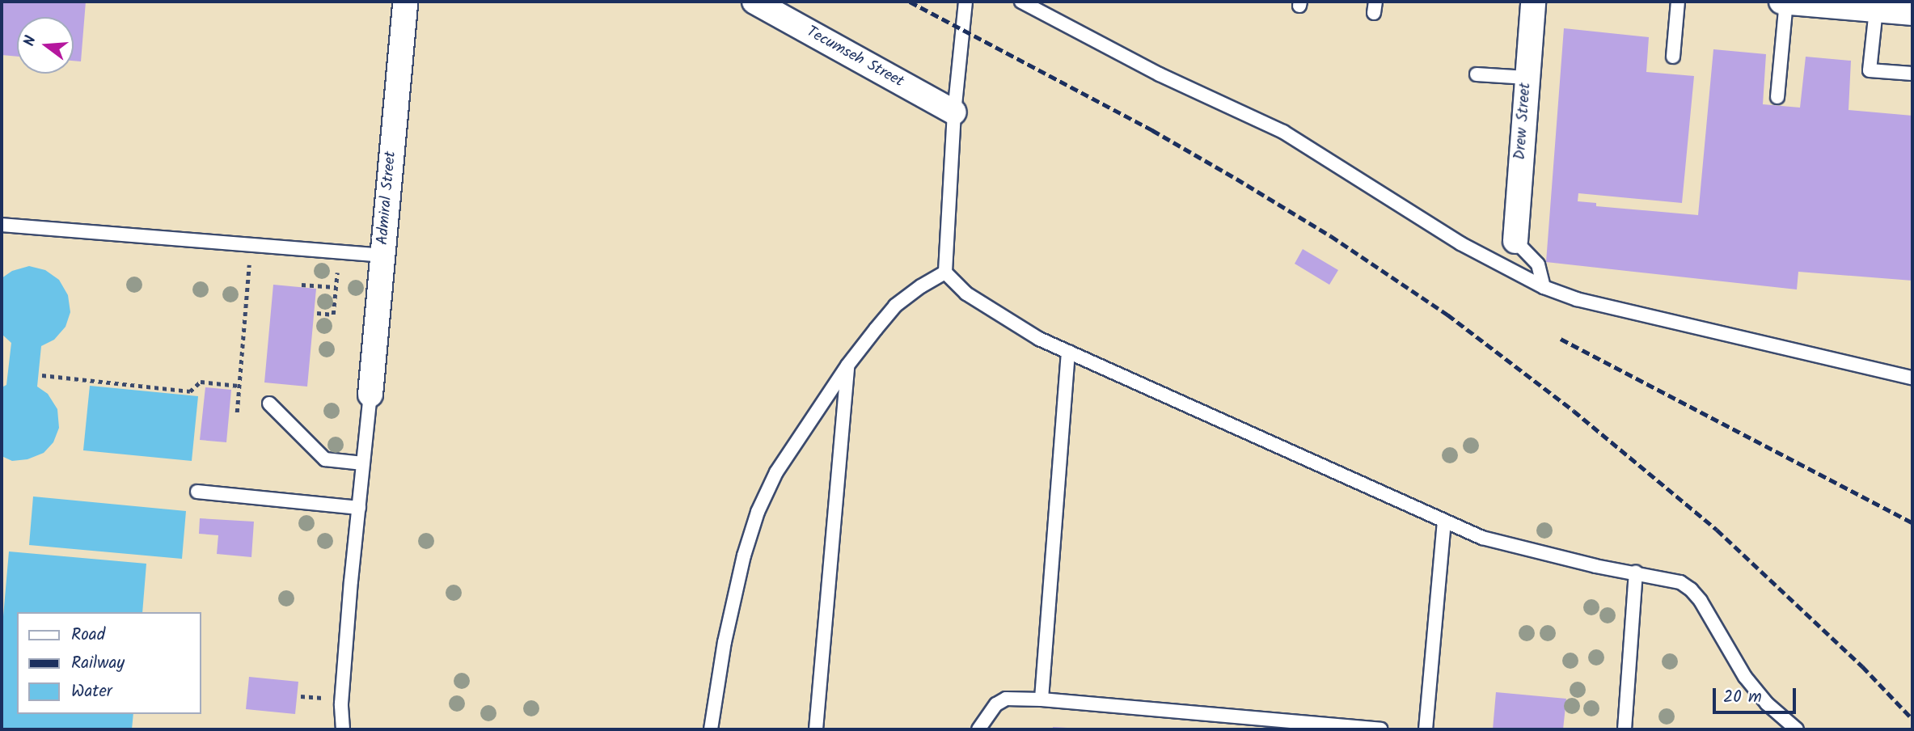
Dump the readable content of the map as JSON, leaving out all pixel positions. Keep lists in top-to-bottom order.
{
  "streets": {
    "street": ["Tecumseh Street", "Drew Street", "Admiral Street"]
  },
  "legend": ["Road", "Railway", "Water"],
  "scale_bar": "20 m",
  "north": "left"
}
